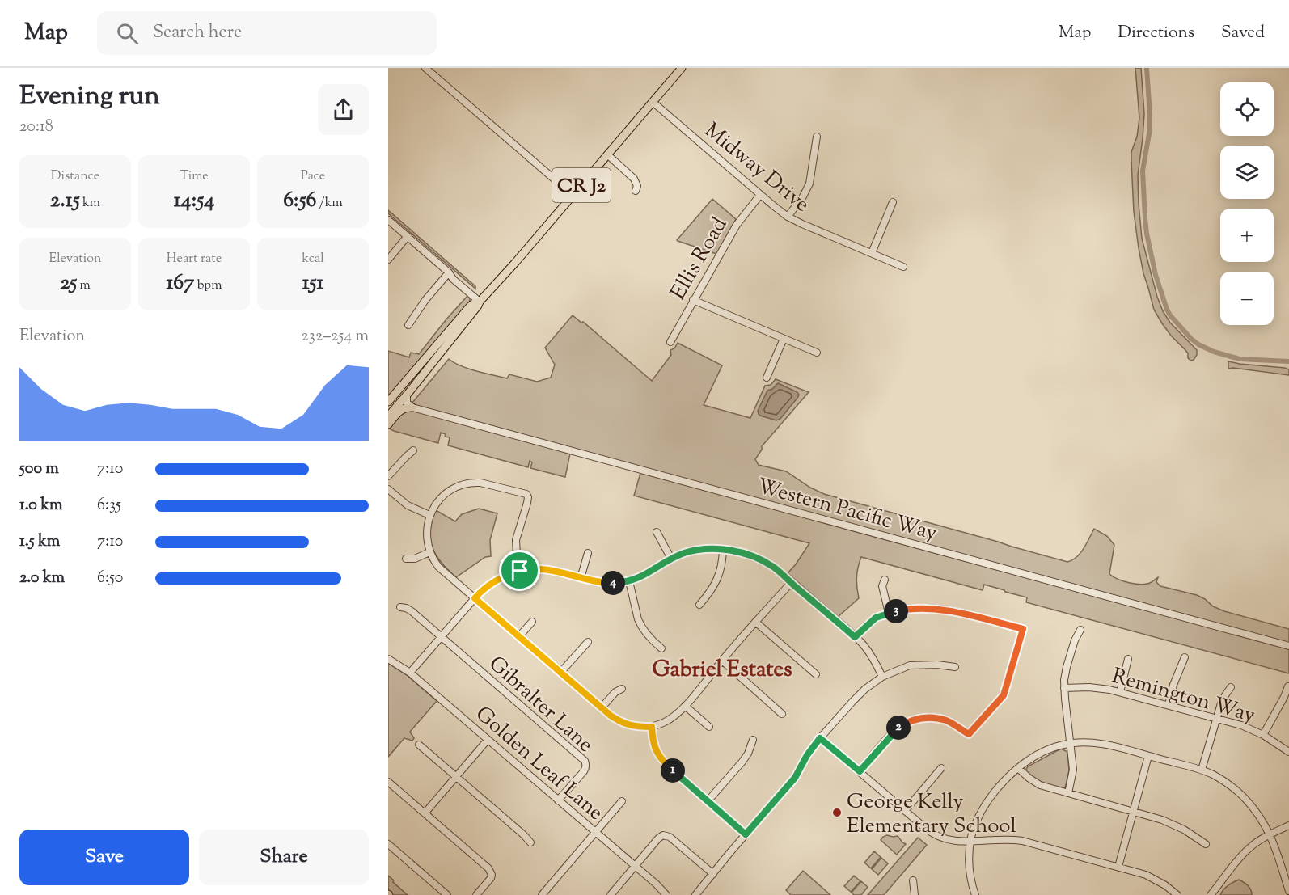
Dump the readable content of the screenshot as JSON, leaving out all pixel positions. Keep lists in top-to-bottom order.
{
  "streets": {
    "main road": ["CR J2"],
    "street": [
      "Midway Drive",
      "Ellis Road",
      "Western Pacific Way",
      "Remington Way",
      "Gibralter Lane",
      "Golden Leaf Lane"
    ]
  },
  "crossings": [
    ["Midway Drive", "CR J2"],
    ["Midway Drive", "Ellis Road"],
    ["Gibralter Lane", "Golden Leaf Lane"]
  ],
  "districts": ["Gabriel Estates"],
  "places": ["George Kelly Elementary School"],
  "page": {
    "header": "Map",
    "search": "Search here",
    "nav": ["Map", "Directions", "Saved"],
    "heading": ["Evening run", "20:18"],
    "map_buttons": ["+", "−"],
    "stats": [
      ["Distance", "2.15 km"],
      ["Time", "14:54"],
      ["Pace", "6:56 /km"],
      ["Elevation", "25 m"],
      ["Heart rate", "167 bpm"],
      ["kcal", "151"]
    ],
    "chart": ["Elevation", "232–254 m"],
    "list": [
      {
        "name": "500 m",
        "note": "7:10"
      },
      {
        "name": "1.0 km",
        "note": "6:35"
      },
      {
        "name": "1.5 km",
        "note": "7:10"
      },
      {
        "name": "2.0 km",
        "note": "6:50"
      }
    ],
    "pins": [
      "4",
      "3",
      "2",
      "1"
    ],
    "buttons": ["Save", "Share"]
  }
}
